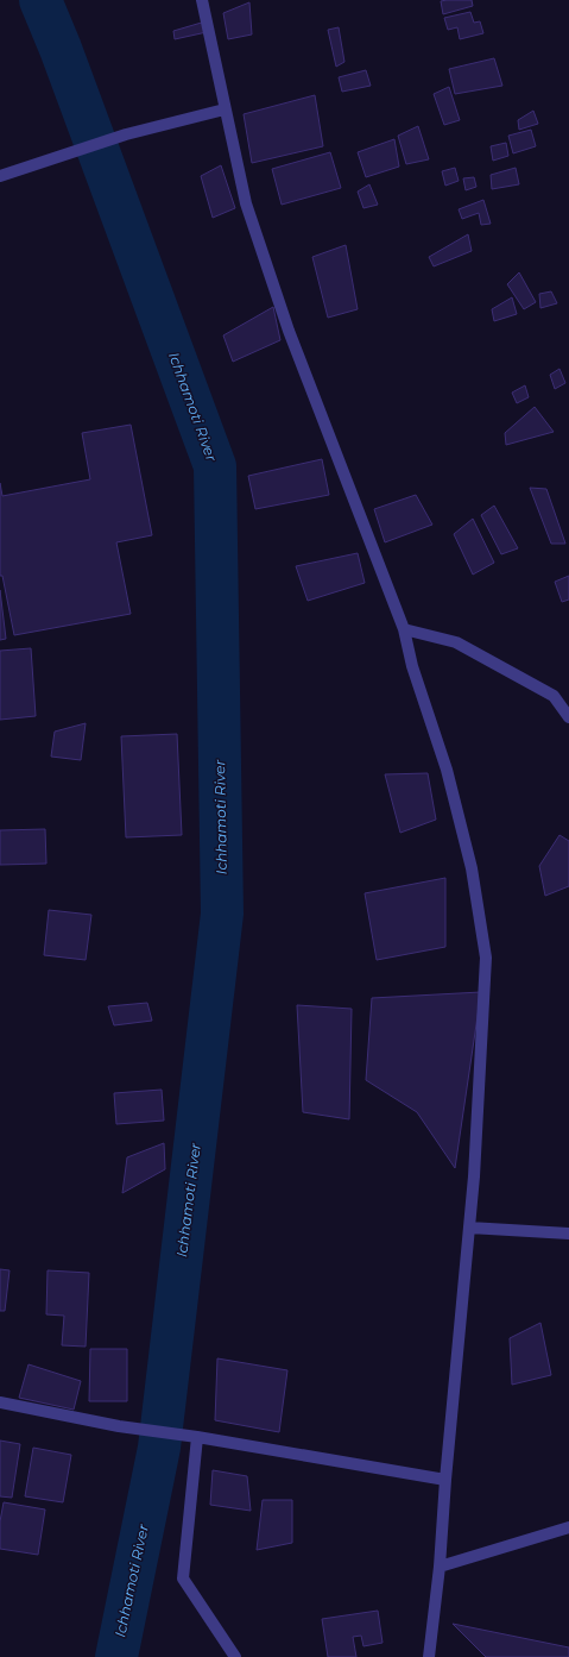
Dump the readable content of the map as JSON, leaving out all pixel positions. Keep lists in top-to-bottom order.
{
  "water": ["Ichhamoti River"]
}
